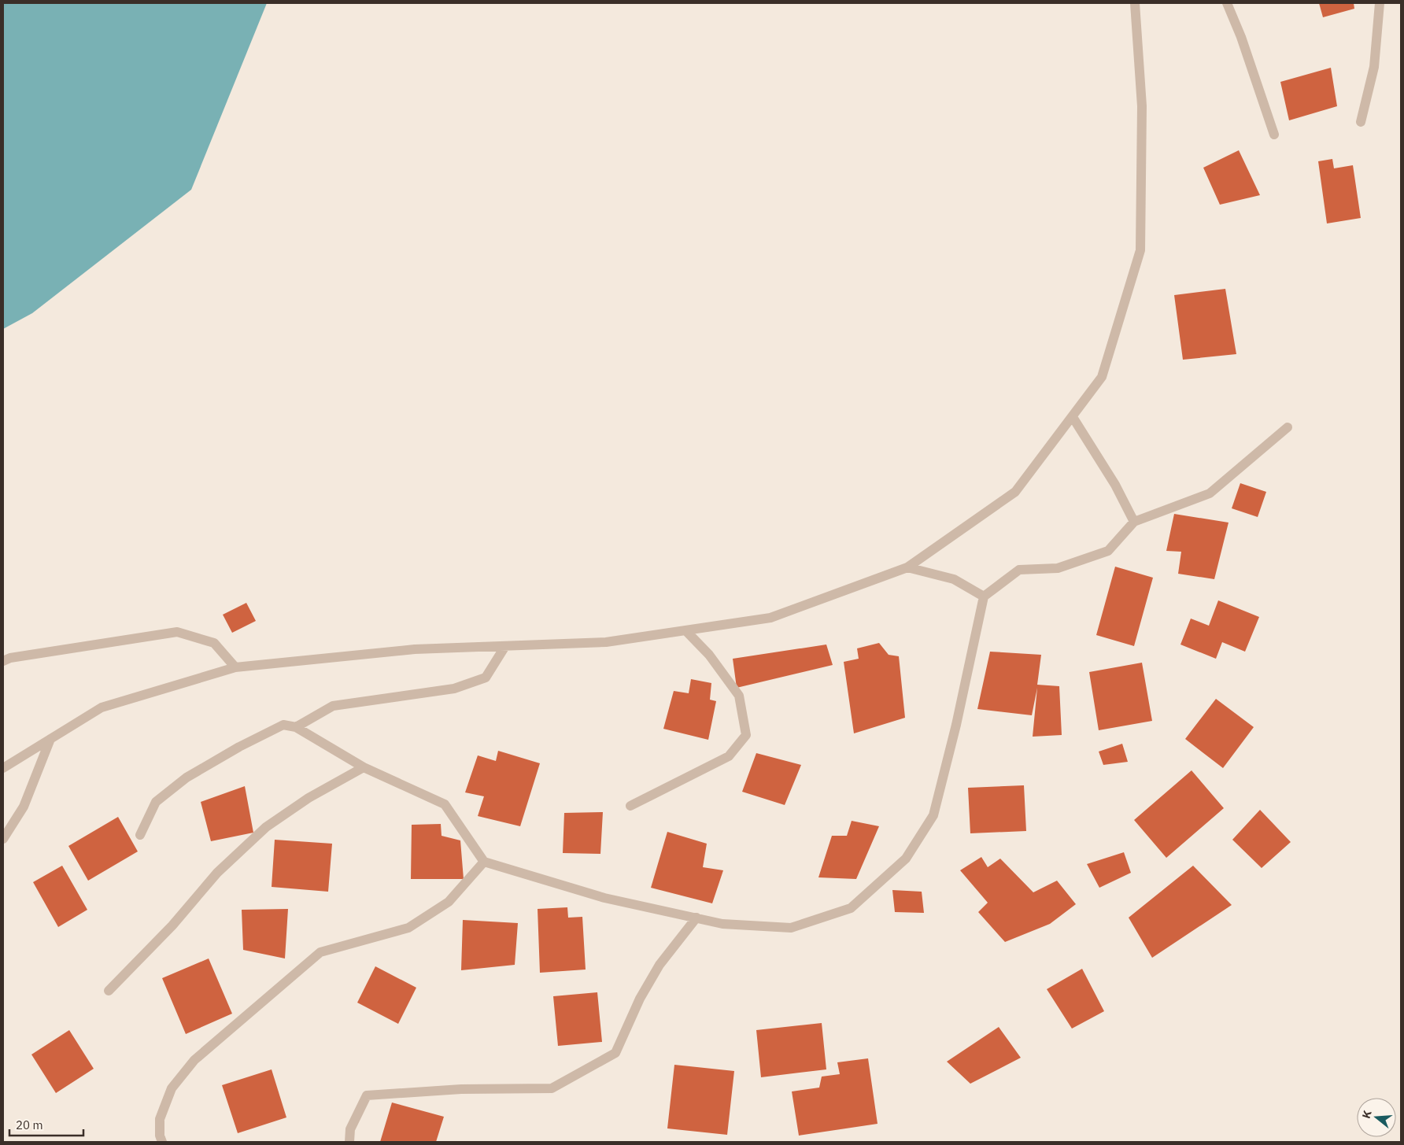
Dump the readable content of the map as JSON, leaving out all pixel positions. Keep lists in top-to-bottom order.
{
  "scale_bar": "20 m",
  "north": "left"
}
